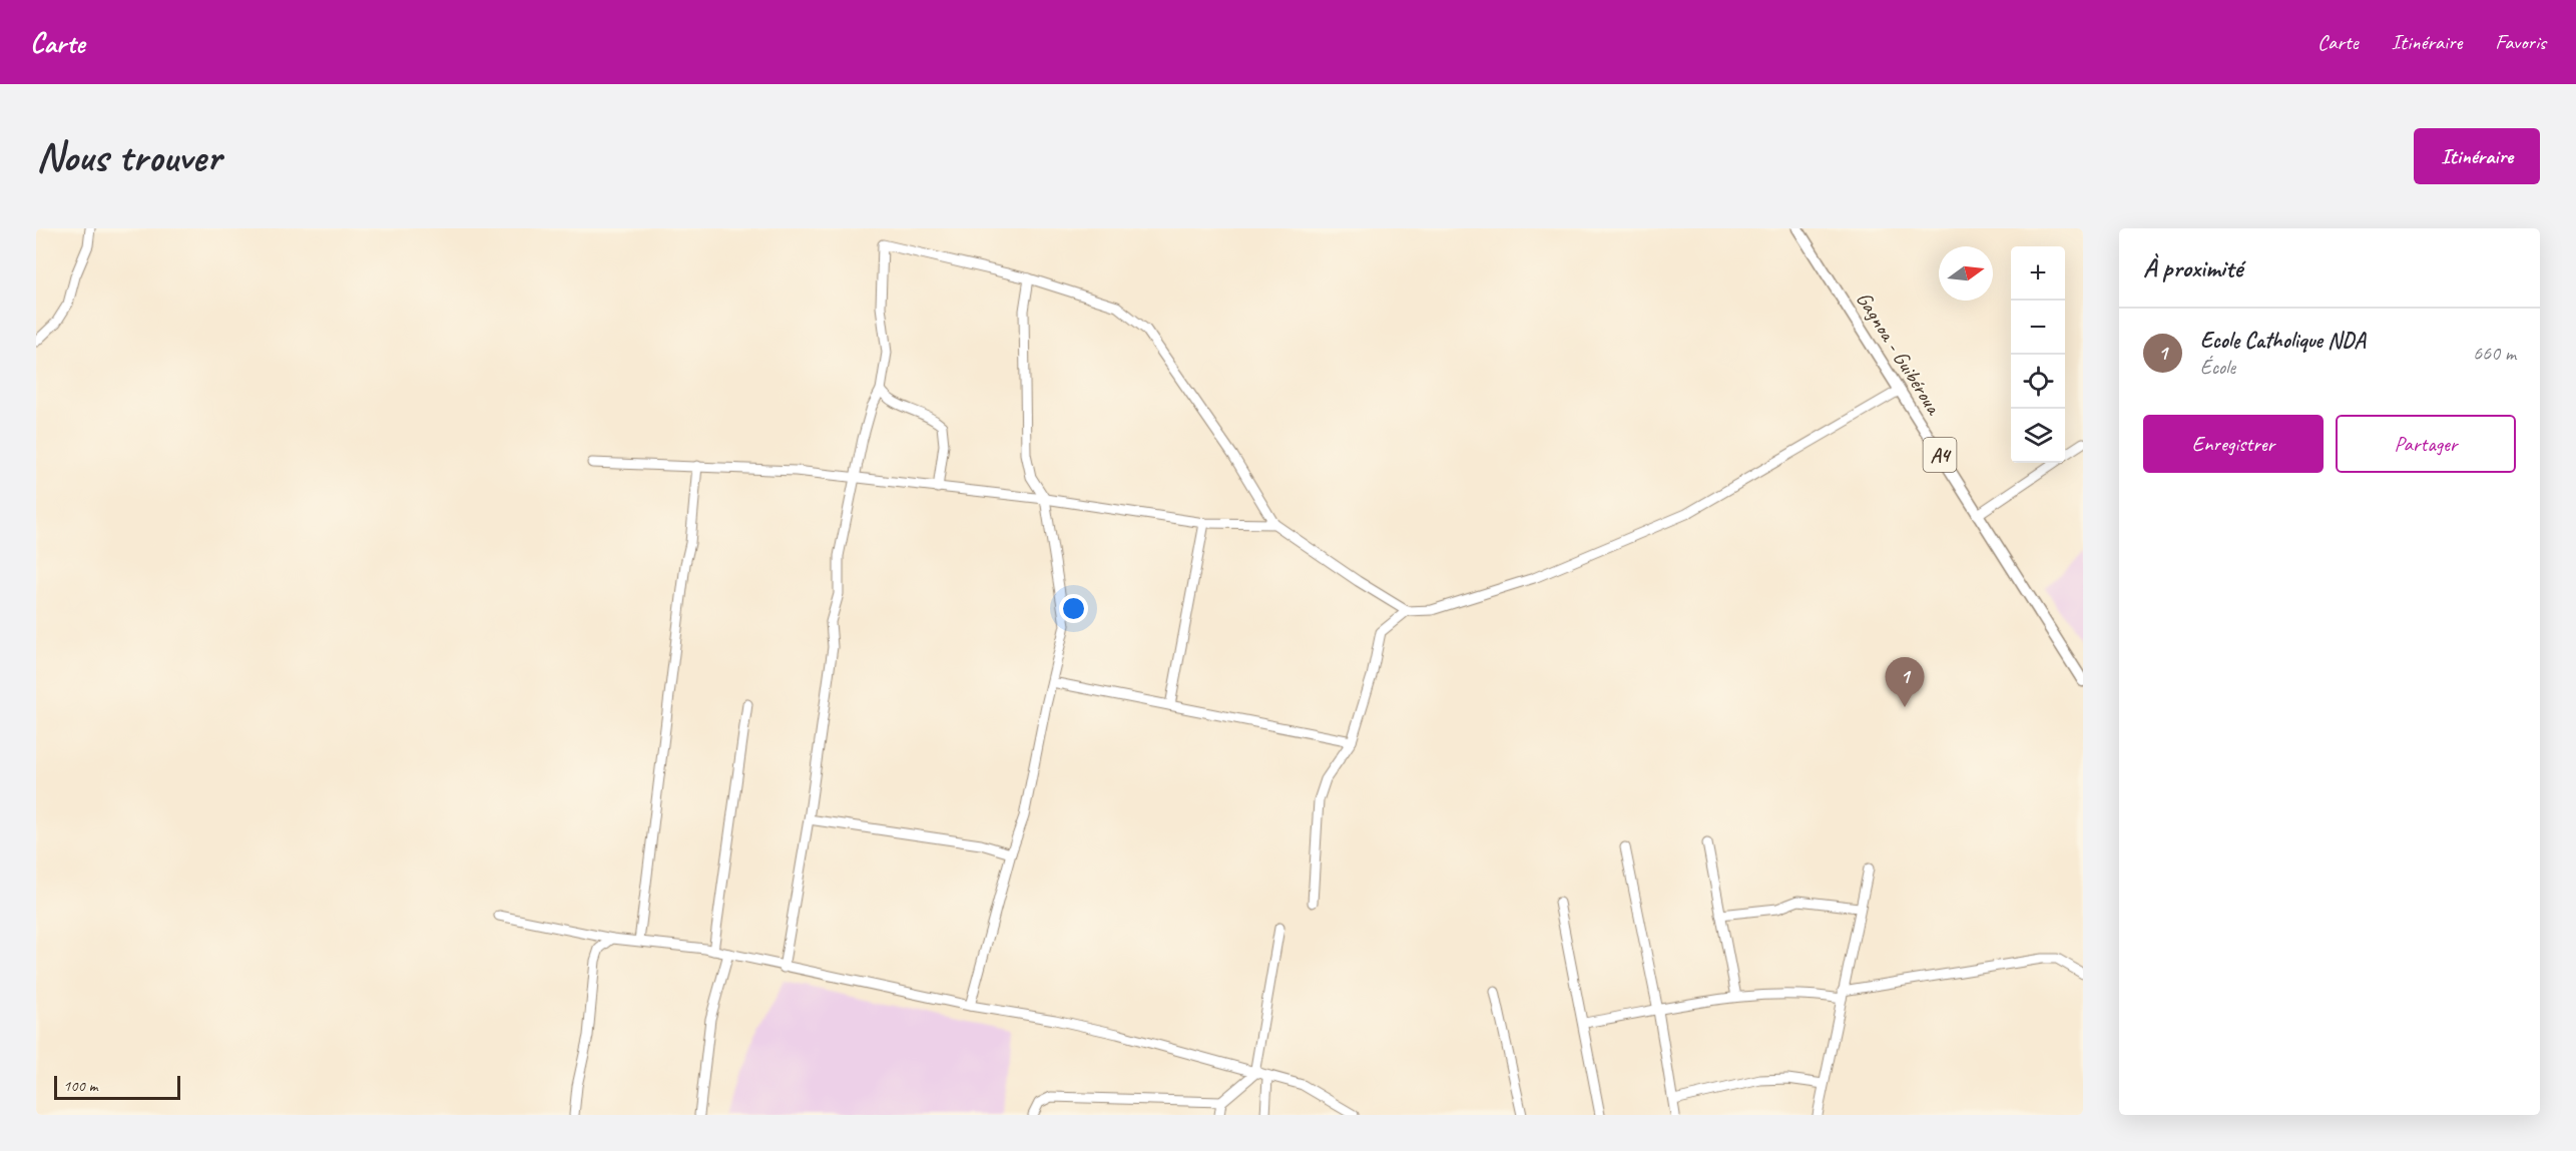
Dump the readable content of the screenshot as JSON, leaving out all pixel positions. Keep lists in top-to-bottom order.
{
  "streets": {
    "main road": ["Gagnoa - Guibéroua", "A4"]
  },
  "scale_bar": "100 m",
  "north": "right",
  "page": {
    "header": "Carte",
    "nav": ["Carte", "Itinéraire", "Favoris"],
    "buttons": [
      "Itinéraire",
      ["Enregistrer", "Partager"]
    ],
    "title": "Nous trouver",
    "heading": "À proximité",
    "map_buttons": ["+", "−"],
    "list": [
      {
        "mark": "1",
        "name": "Ecole Catholique NDA",
        "note": "École",
        "value": "660 m"
      }
    ],
    "pins": "1",
    "scale": "100 m"
  }
}
